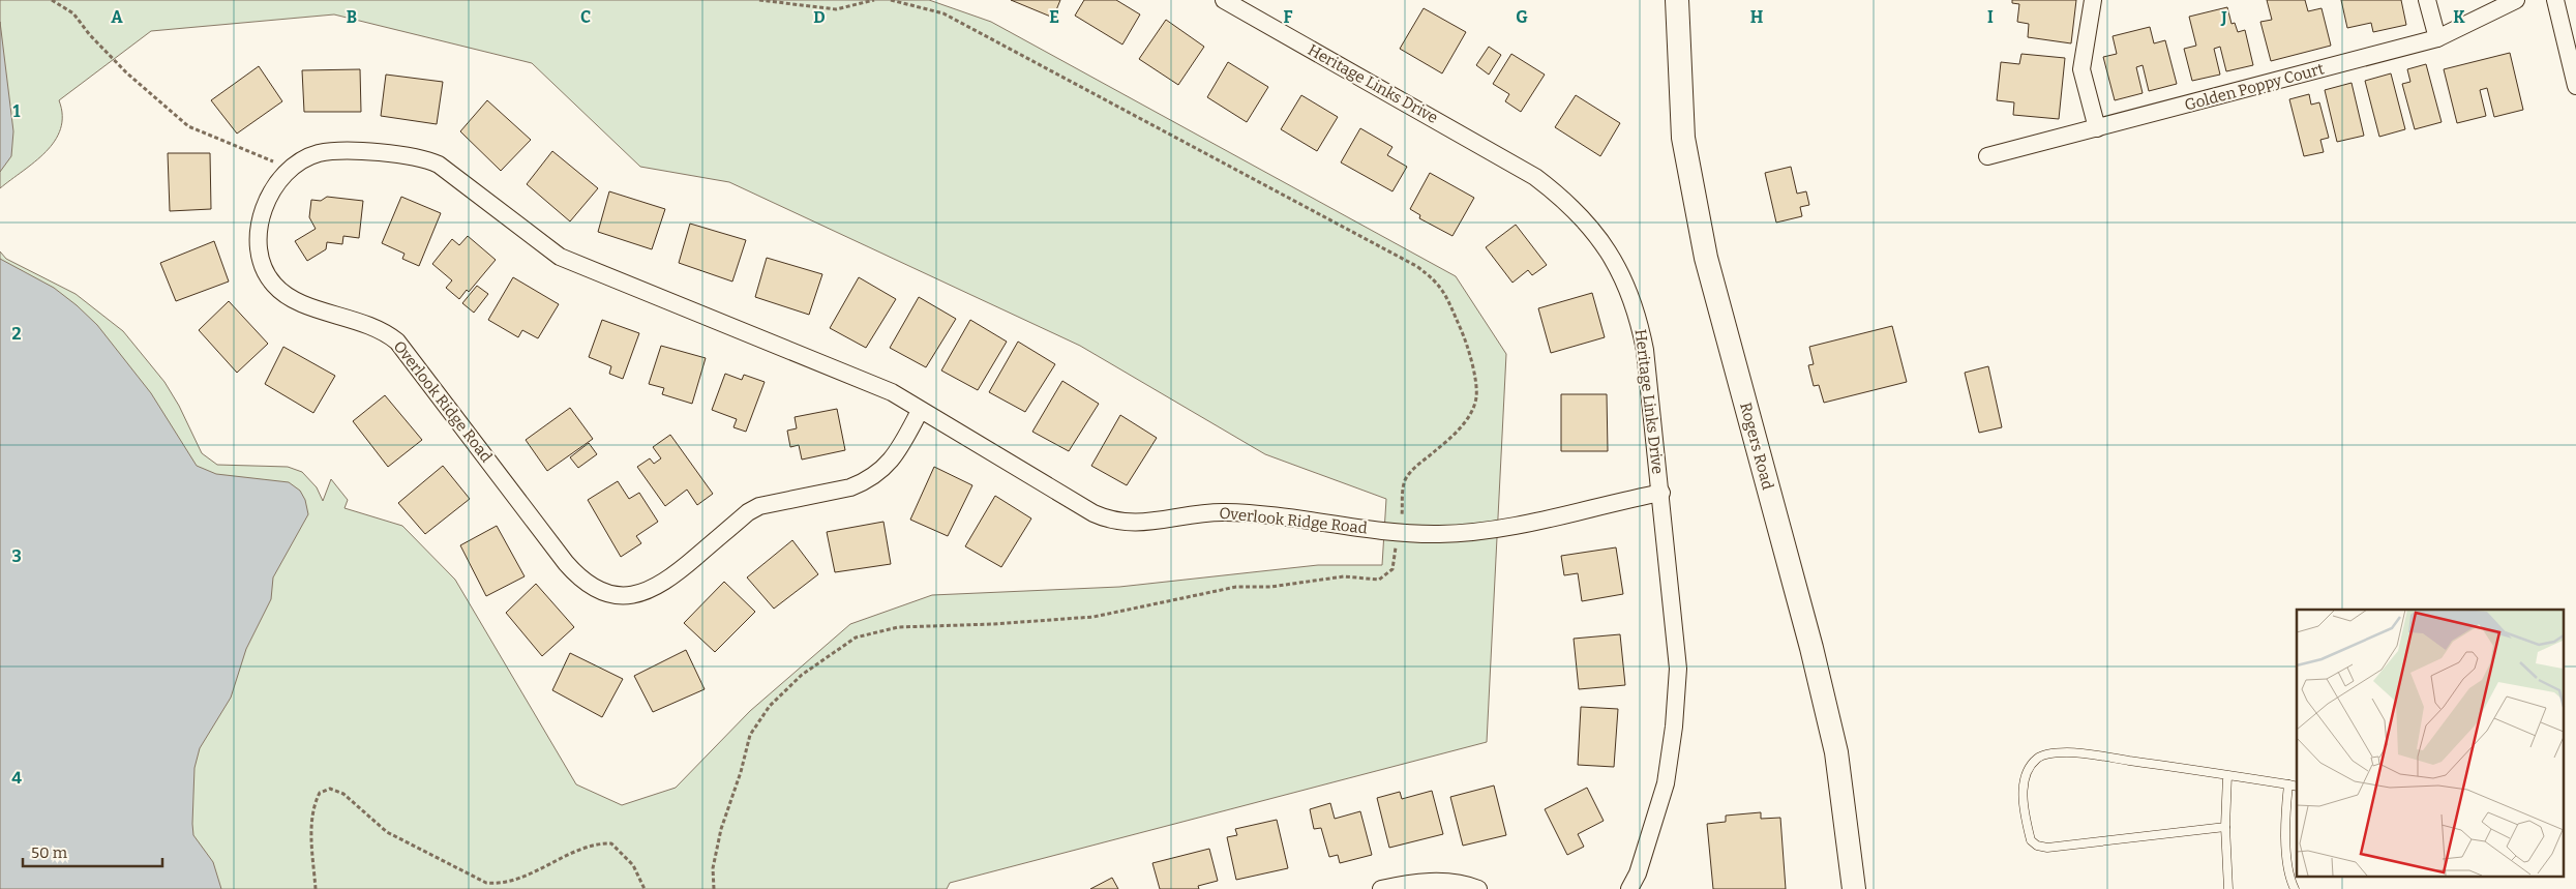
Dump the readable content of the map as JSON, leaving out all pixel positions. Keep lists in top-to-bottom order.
{
  "streets": {
    "main road": ["Rogers Road"],
    "street": ["Heritage Links Drive", "Golden Poppy Court", "Overlook Ridge Road"]
  },
  "crossings": [
    ["Heritage Links Drive", "Overlook Ridge Road"]
  ],
  "scale_bar": "50 m",
  "grid": {
    "columns": [
      "A",
      "B",
      "C",
      "D",
      "E",
      "F",
      "G",
      "H",
      "I",
      "J",
      "K"
    ],
    "rows": [
      "1",
      "2",
      "3",
      "4"
    ]
  }
}
